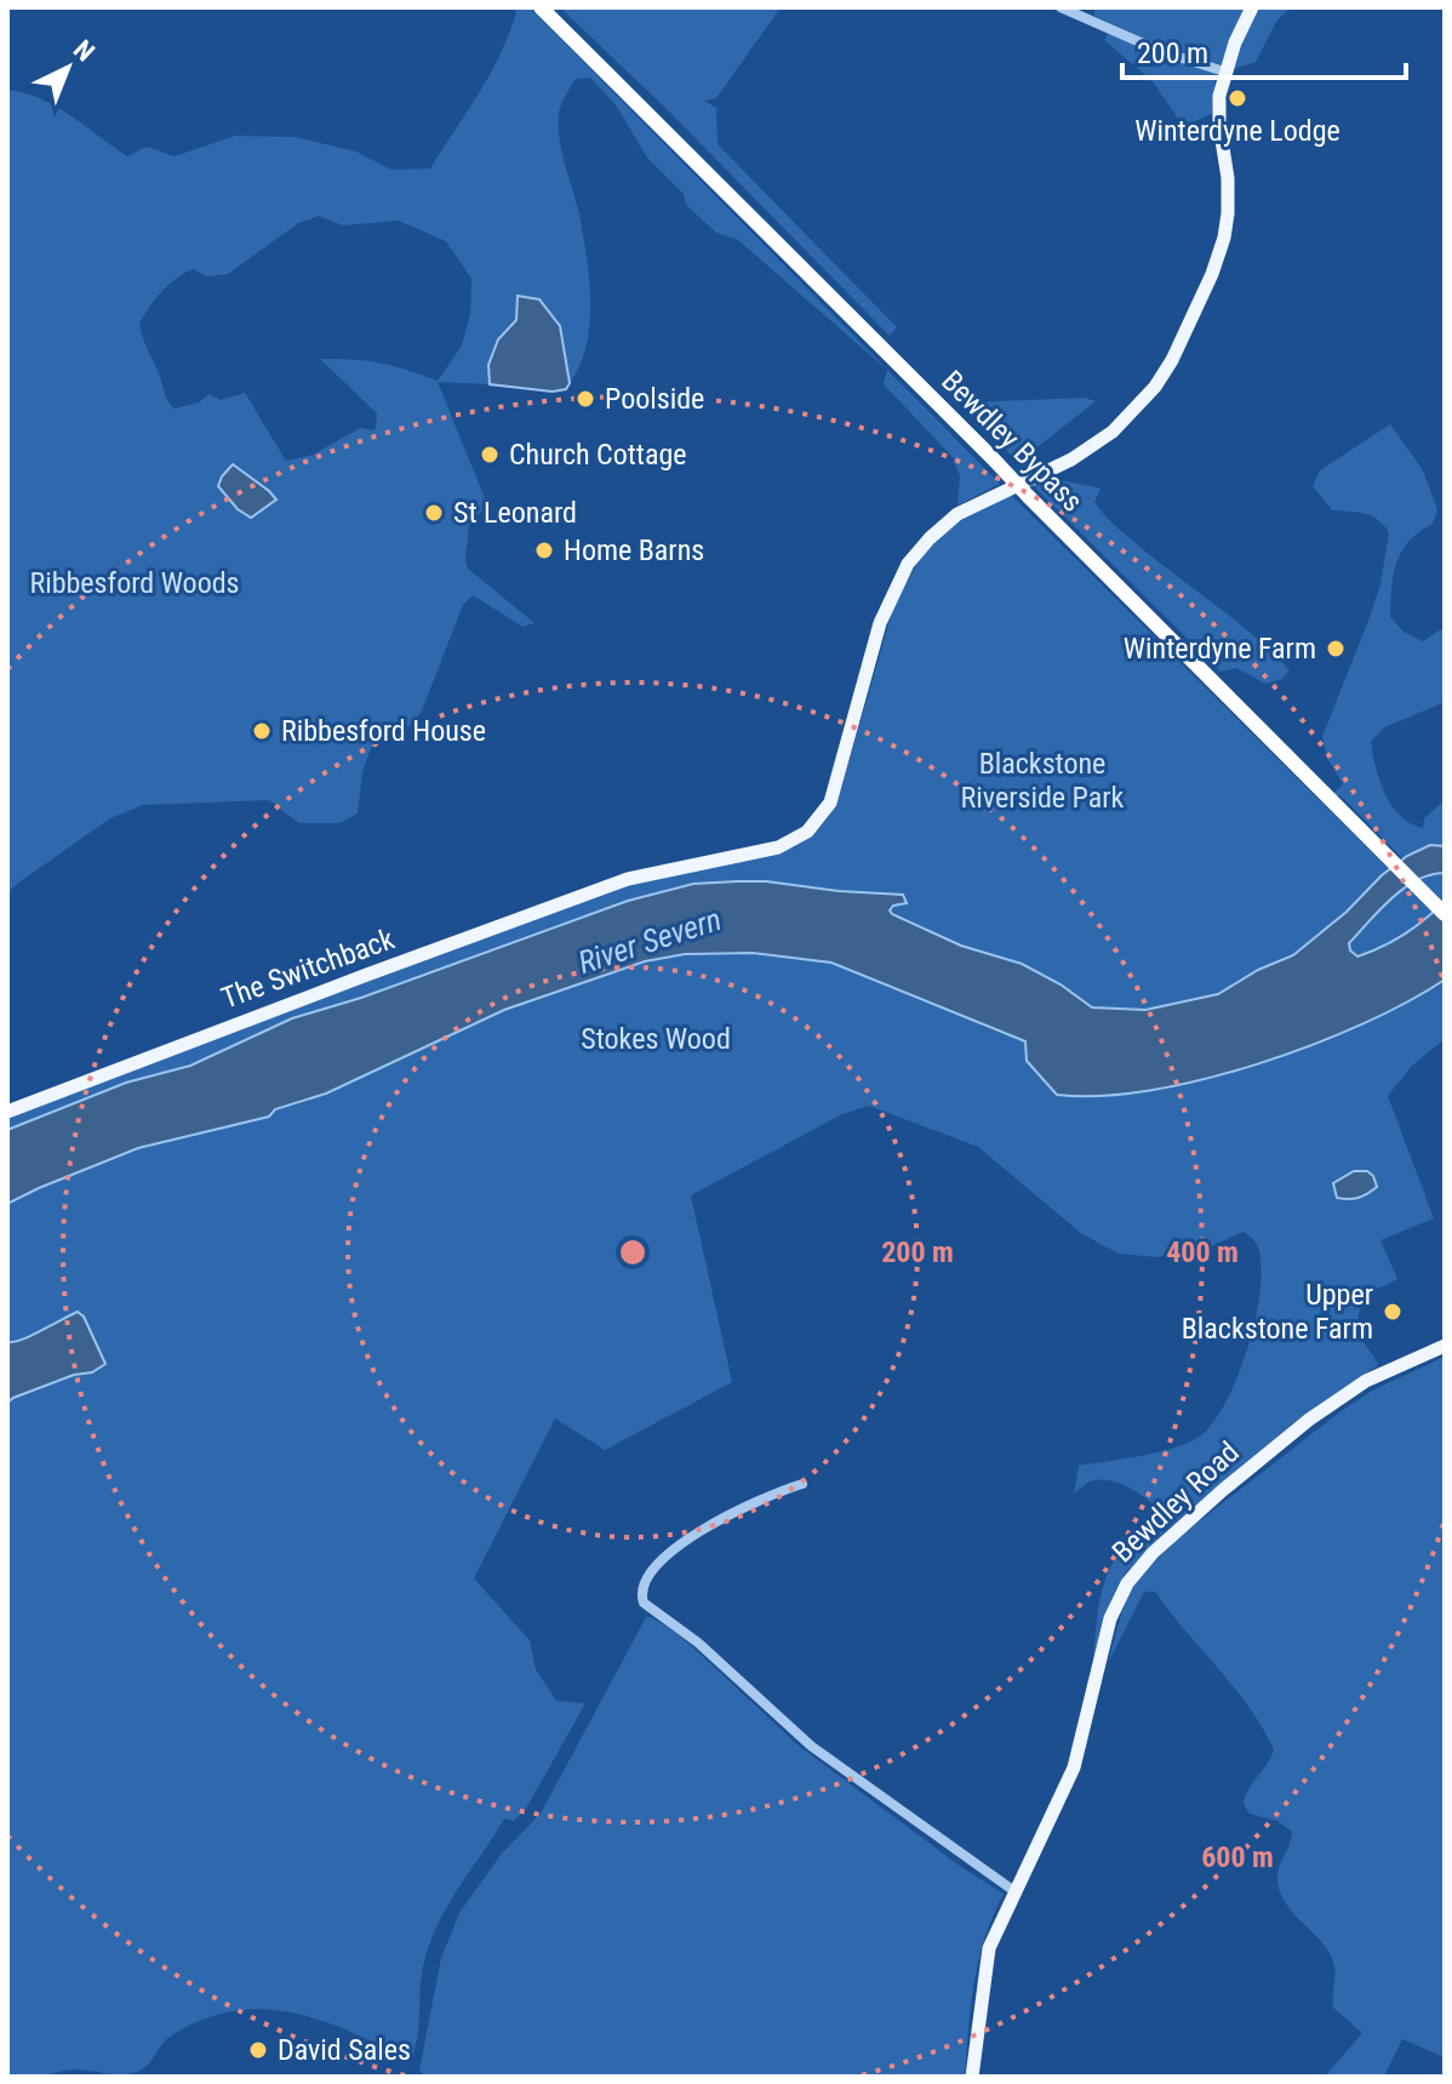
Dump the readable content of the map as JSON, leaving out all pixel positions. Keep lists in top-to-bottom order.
{
  "streets": {
    "highway": ["Bewdley Bypass"],
    "main road": ["The Switchback", "Bewdley Road"]
  },
  "water": ["River Severn"],
  "parks": ["Ribbesford Woods", "Blackstone Riverside Park", "Stokes Wood"],
  "places": [
    "Winterdyne Lodge",
    "Poolside",
    "Church Cottage",
    "St Leonard",
    "Home Barns",
    "Winterdyne Farm",
    "Ribbesford House",
    "Upper Blackstone Farm",
    "David Sales"
  ],
  "scale_bar": "200 m",
  "north": "top right",
  "rings": ["200 m", "400 m", "600 m"]
}
